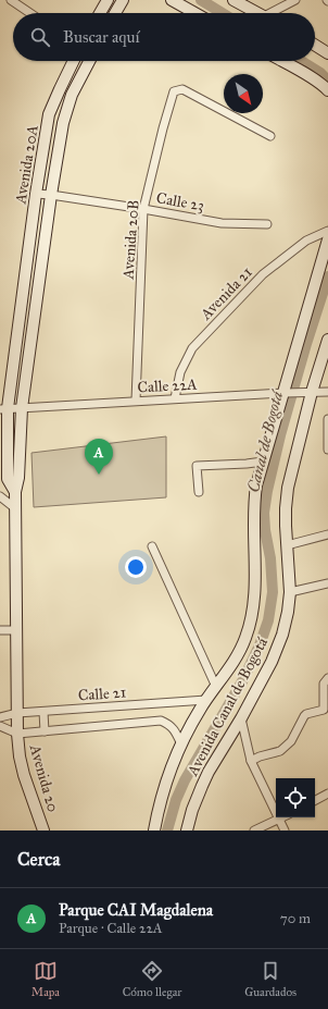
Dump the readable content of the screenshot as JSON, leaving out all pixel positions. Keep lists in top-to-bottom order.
{
  "streets": {
    "main road": ["Avenida 20A", "Avenida Canal de Bogotá", "Avenida 20"],
    "street": [
      "Calle 23",
      "Avenida 20B",
      "Avenida 21",
      "Calle 22A",
      "Calle 21"
    ]
  },
  "crossings": [
    ["Avenida 20A", "Calle 23"],
    ["Avenida 20A", "Calle 22A"],
    ["Avenida 20A", "Calle 21"],
    ["Avenida 20A", "Avenida 20"],
    ["Calle 23", "Avenida 20B"],
    ["Avenida 20B", "Calle 22A"],
    ["Avenida 21", "Calle 22A"],
    ["Calle 22A", "Avenida Canal de Bogotá"],
    ["Calle 21", "Avenida Canal de Bogotá"]
  ],
  "water": ["Canal de Bogotá"],
  "north": "bottom right",
  "page": {
    "search": "Buscar aquí",
    "pins": "A",
    "heading": "Cerca",
    "list": [
      {
        "mark": "A",
        "name": "Parque CAI Magdalena",
        "note": "Parque · Calle 22A",
        "value": "70 m"
      }
    ],
    "nav": ["Mapa", "Cómo llegar", "Guardados"]
  }
}
